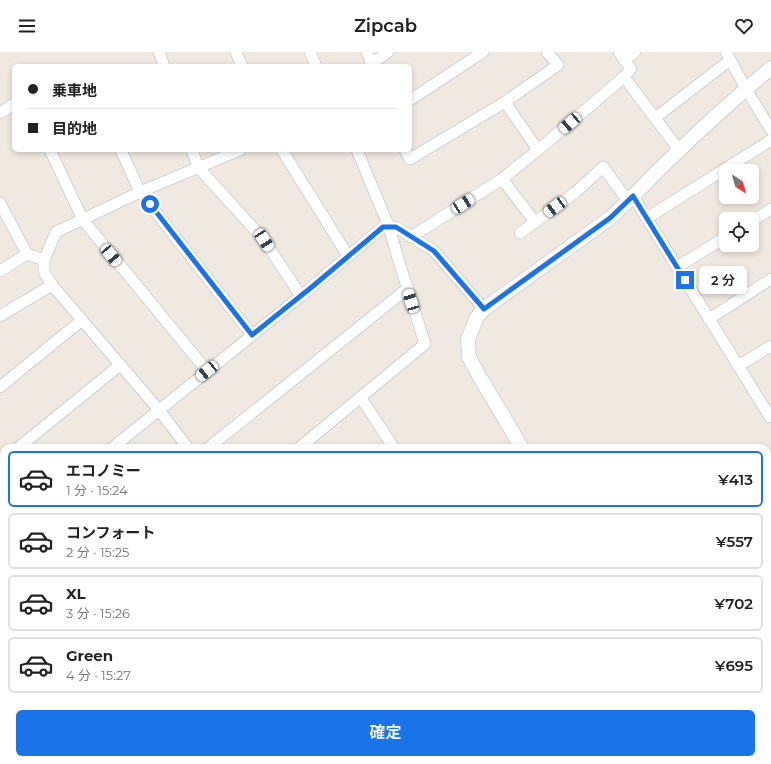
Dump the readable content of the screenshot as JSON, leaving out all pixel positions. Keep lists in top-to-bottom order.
{
  "north": "bottom right",
  "page": {
    "header": "Zipcab",
    "banner": ["乗車地", "目的地"],
    "bubble": "2 分",
    "list": [
      {
        "name": "エコノミー",
        "note": "1 分 · 15:24",
        "value": "¥413"
      },
      {
        "name": "コンフォート",
        "note": "2 分 · 15:25",
        "value": "¥557"
      },
      {
        "name": "XL",
        "note": "3 分 · 15:26",
        "value": "¥702"
      },
      {
        "name": "Green",
        "note": "4 分 · 15:27",
        "value": "¥695"
      }
    ],
    "buttons": "確定"
  }
}
